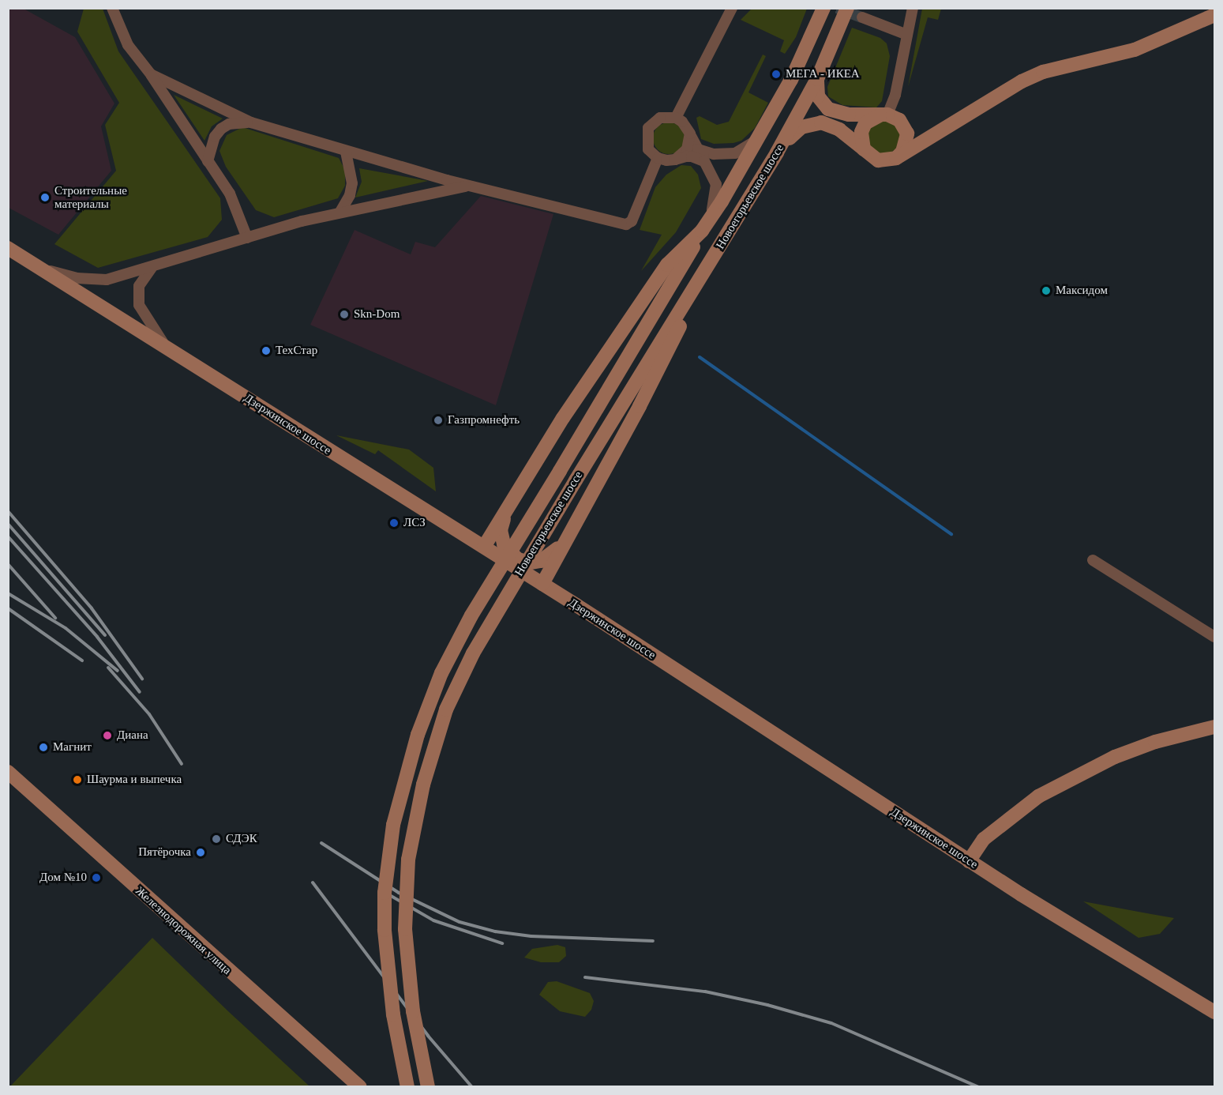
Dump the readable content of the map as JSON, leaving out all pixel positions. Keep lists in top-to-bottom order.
{
  "streets": {
    "main road": ["Новоегорьевское шоссе", "Дзержинское шоссе", "Железнодорожная улица"]
  },
  "places": [
    "МЕГА - ИКЕА",
    "Строительные материалы",
    "Максидом",
    "Skn-Dom",
    "ТехСтар",
    "Газпромнефть",
    "ЛСЗ",
    "Диана",
    "Магнит",
    "Шаурма и выпечка",
    "СДЭК",
    "Пятёрочка",
    "Дом №10"
  ]
}
